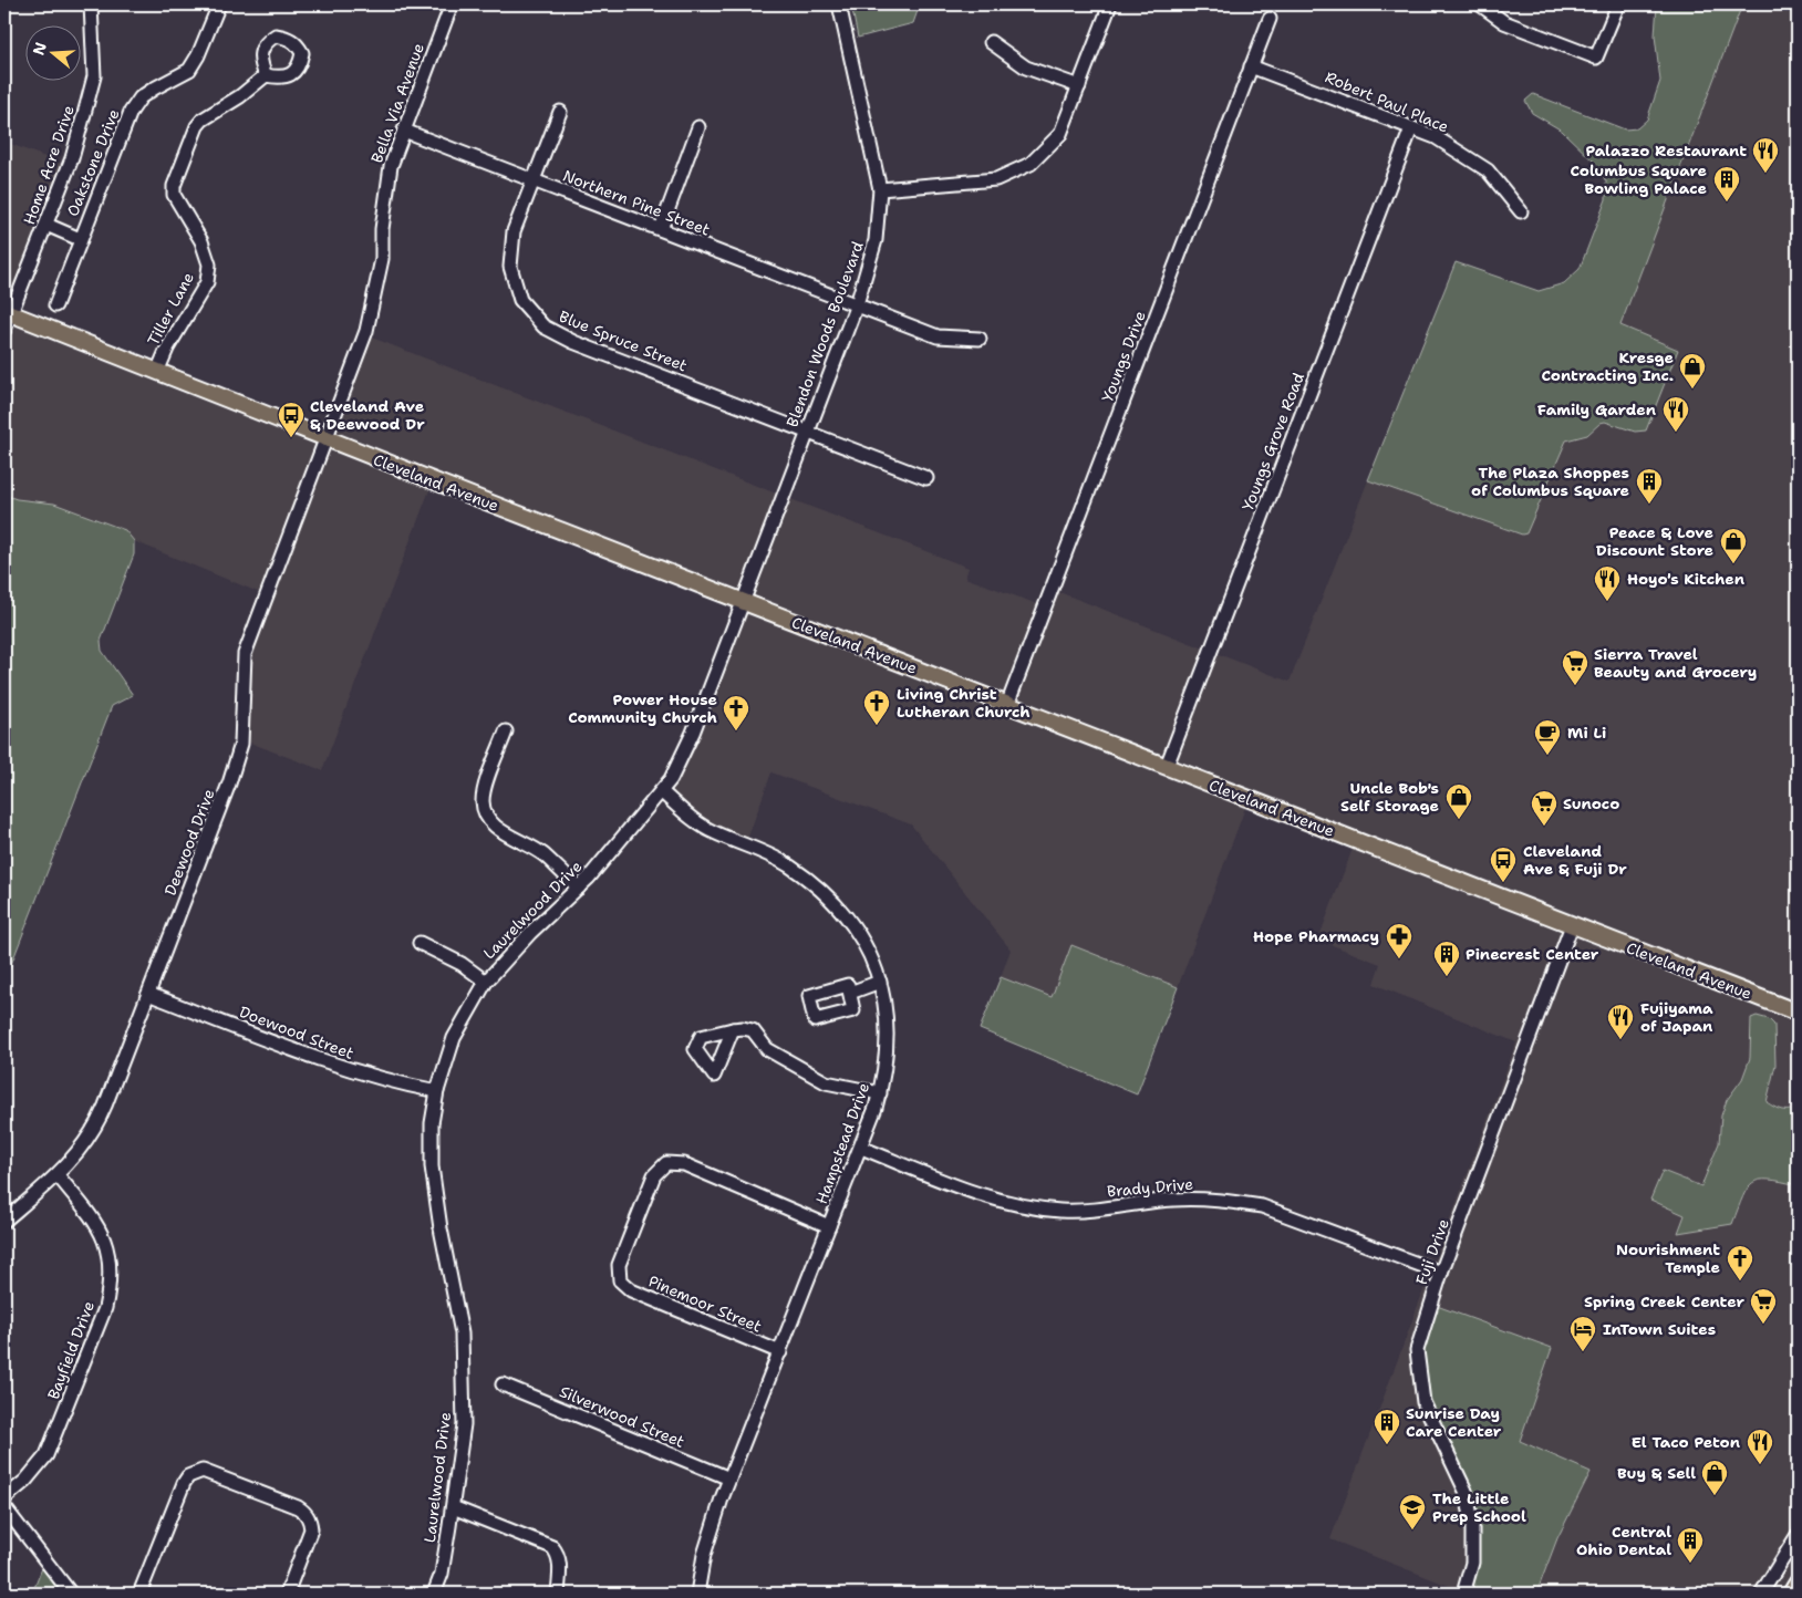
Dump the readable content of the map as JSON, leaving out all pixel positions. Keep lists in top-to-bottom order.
{
  "streets": {
    "main road": ["Cleveland Avenue"],
    "street": [
      "Robert Paul Place",
      "Bella Via Avenue",
      "Oakstone Drive",
      "Home Acre Drive",
      "Northern Pine Street",
      "Tiller Lane",
      "Blendon Woods Boulevard",
      "Blue Spruce Street",
      "Youngs Drive",
      "Youngs Grove Road",
      "Deewood Drive",
      "Laurelwood Drive",
      "Doewood Street",
      "Hampstead Drive",
      "Brady Drive",
      "Fuji Drive",
      "Pinemoor Street",
      "Bayfield Drive",
      "Silverwood Street"
    ]
  },
  "crossings": [
    ["Robert Paul Place", "Youngs Drive"],
    ["Robert Paul Place", "Youngs Grove Road"],
    ["Bella Via Avenue", "Northern Pine Street"],
    ["Bella Via Avenue", "Cleveland Avenue"],
    ["Bella Via Avenue", "Deewood Drive"],
    ["Oakstone Drive", "Home Acre Drive"],
    ["Home Acre Drive", "Cleveland Avenue"],
    ["Northern Pine Street", "Blendon Woods Boulevard"],
    ["Northern Pine Street", "Blue Spruce Street"],
    ["Tiller Lane", "Cleveland Avenue"],
    ["Blendon Woods Boulevard", "Blue Spruce Street"],
    ["Blendon Woods Boulevard", "Cleveland Avenue"],
    ["Blendon Woods Boulevard", "Laurelwood Drive"],
    ["Youngs Drive", "Cleveland Avenue"],
    ["Youngs Grove Road", "Cleveland Avenue"],
    ["Cleveland Avenue", "Deewood Drive"],
    ["Cleveland Avenue", "Laurelwood Drive"],
    ["Cleveland Avenue", "Fuji Drive"],
    ["Deewood Drive", "Doewood Street"],
    ["Deewood Drive", "Bayfield Drive"],
    ["Laurelwood Drive", "Doewood Street"],
    ["Laurelwood Drive", "Hampstead Drive"],
    ["Hampstead Drive", "Brady Drive"],
    ["Hampstead Drive", "Pinemoor Street"],
    ["Hampstead Drive", "Silverwood Street"],
    ["Brady Drive", "Fuji Drive"]
  ],
  "places": {
    "restaurant": [
      "Palazzo Restaurant",
      "Family Garden",
      "Hoyo's Kitchen",
      "Fujiyama of Japan",
      "El Taco Peton"
    ],
    "building": [
      "Columbus Square Bowling Palace",
      "The Plaza Shoppes of Columbus Square",
      "Pinecrest Center",
      "Sunrise Day Care Center",
      "Central Ohio Dental"
    ],
    "shop": [
      "Kresge Contracting Inc.",
      "Peace & Love Discount Store",
      "Uncle Bob's Self Storage",
      "Buy & Sell"
    ],
    "bus stop": ["Cleveland Ave & Deewood Dr", "Cleveland Ave & Fuji Dr"],
    "supermarket": ["Sierra Travel Beauty and Grocery", "Sunoco", "Spring Creek Center"],
    "church": ["Living Christ Lutheran Church", "Power House Community Church", "Nourishment Temple"],
    "cafe": ["Mi Li"],
    "pharmacy": ["Hope Pharmacy"],
    "hotel": ["InTown Suites"],
    "school or university": ["The Little Prep School"]
  },
  "north": "left"
}
